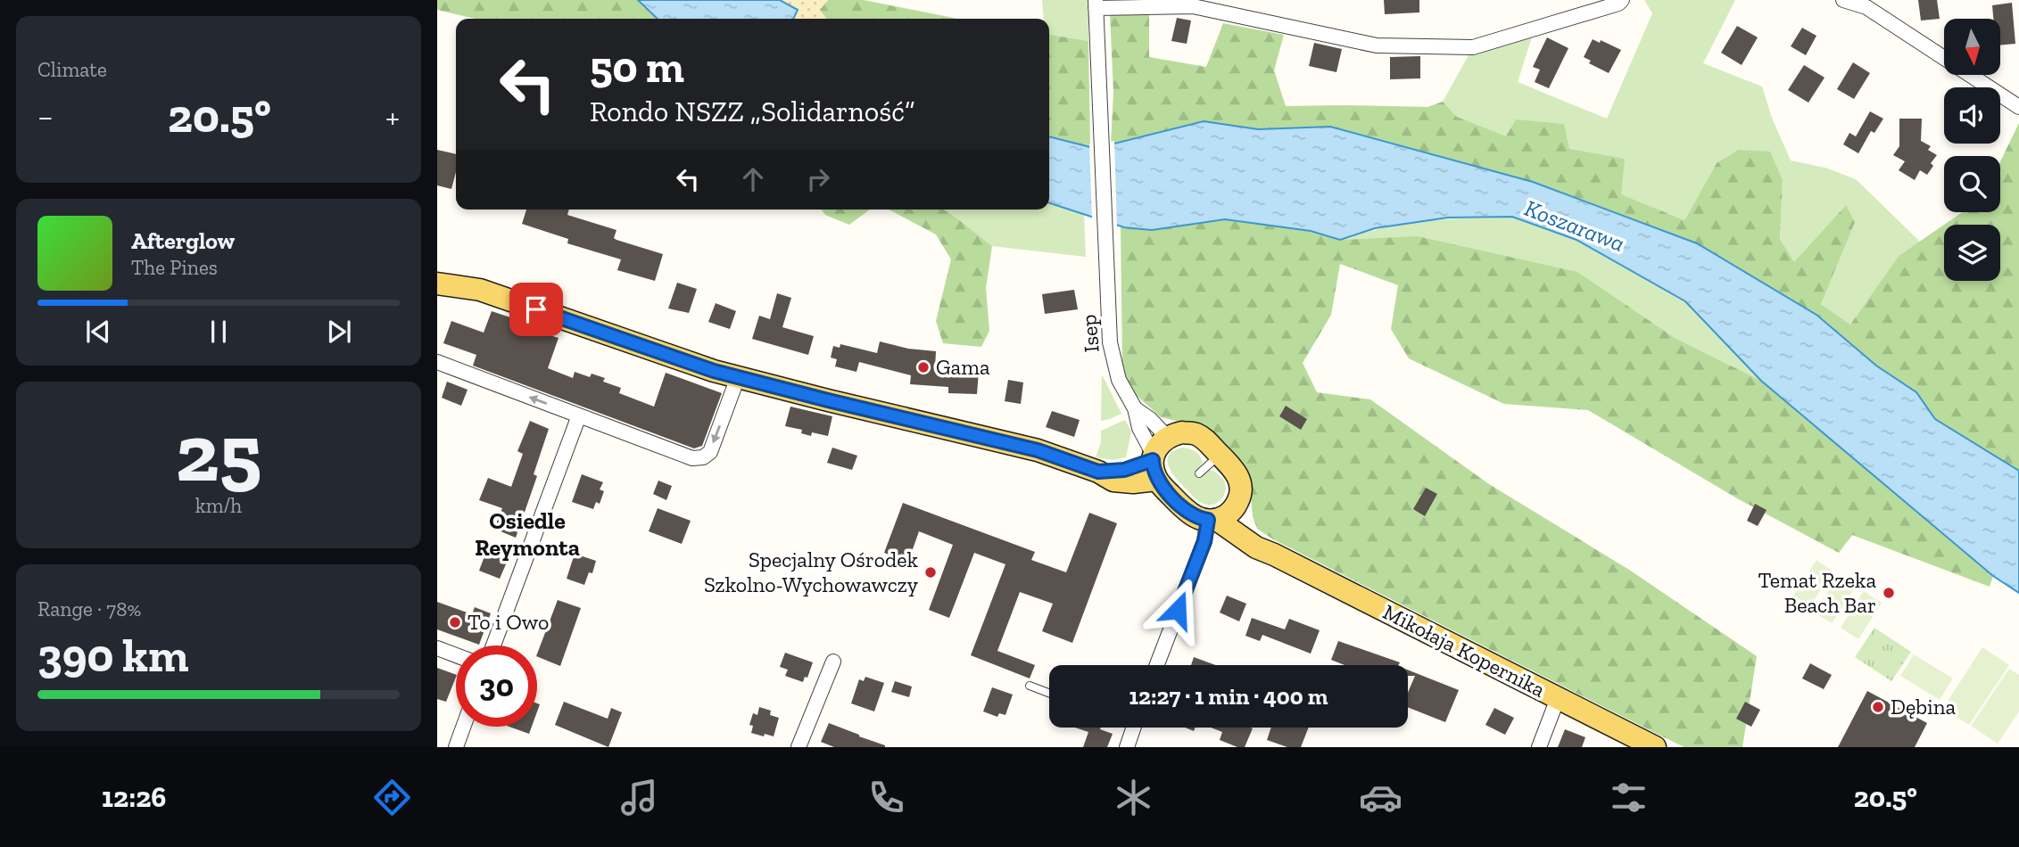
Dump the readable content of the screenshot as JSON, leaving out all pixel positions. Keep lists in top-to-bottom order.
{
  "streets": {
    "main road": ["Mikołaja Kopernika"],
    "street": ["Isep"]
  },
  "crossings": [
    ["Isep", "Mikołaja Kopernika"]
  ],
  "districts": ["Osiedle Reymonta"],
  "water": ["Koszarawa"],
  "places": [
    "Gama",
    "Specjalny Ośrodek Szkolno-Wychowawczy",
    "Temat Rzeka Beach Bar",
    "To i Owo",
    "Dębina"
  ],
  "north": "bottom",
  "page": {
    "tile": [
      "Climate",
      ["25", "km/h"],
      ["Range · 78%", "390 km"]
    ],
    "turn": ["50 m", "Rondo NSZZ „Solidarność”"],
    "heat": ["−", "20.5°", "+"],
    "song": ["Afterglow", "The Pines"],
    "limit": "30",
    "trip": "12:27 · 1 min · 400 m",
    "tabs": ["12:26", "20.5°"]
  }
}
